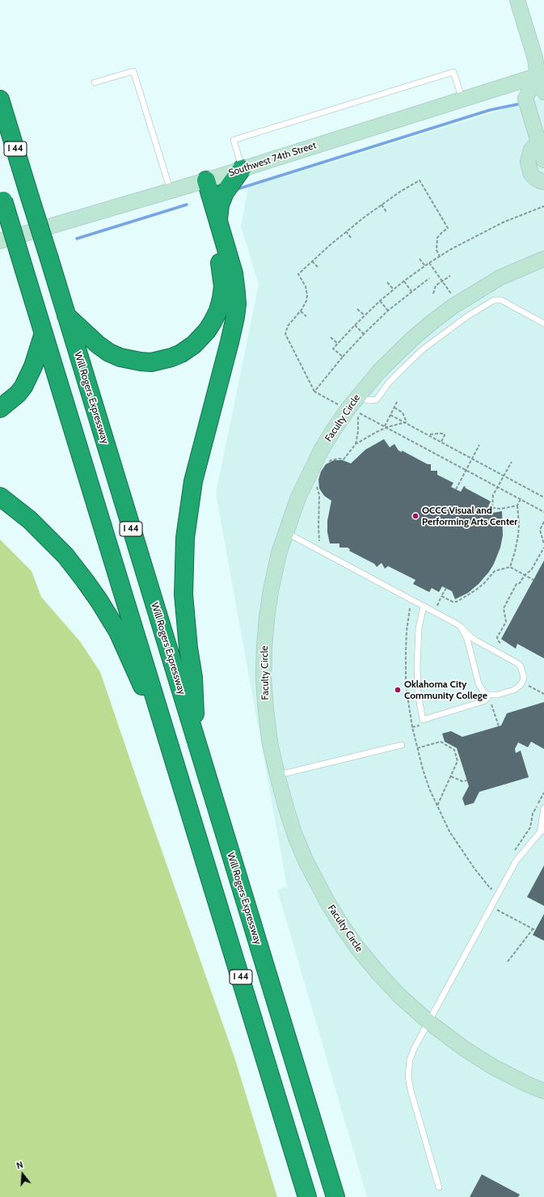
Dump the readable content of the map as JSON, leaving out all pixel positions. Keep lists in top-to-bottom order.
{
  "streets": {
    "highway": ["I 44", "Will Rogers Expressway"],
    "street": ["Southwest 74th Street", "Faculty Circle"]
  },
  "places": ["OCCC Visual and Performing Arts Center", "Oklahoma City Community College"],
  "north": "top"
}
